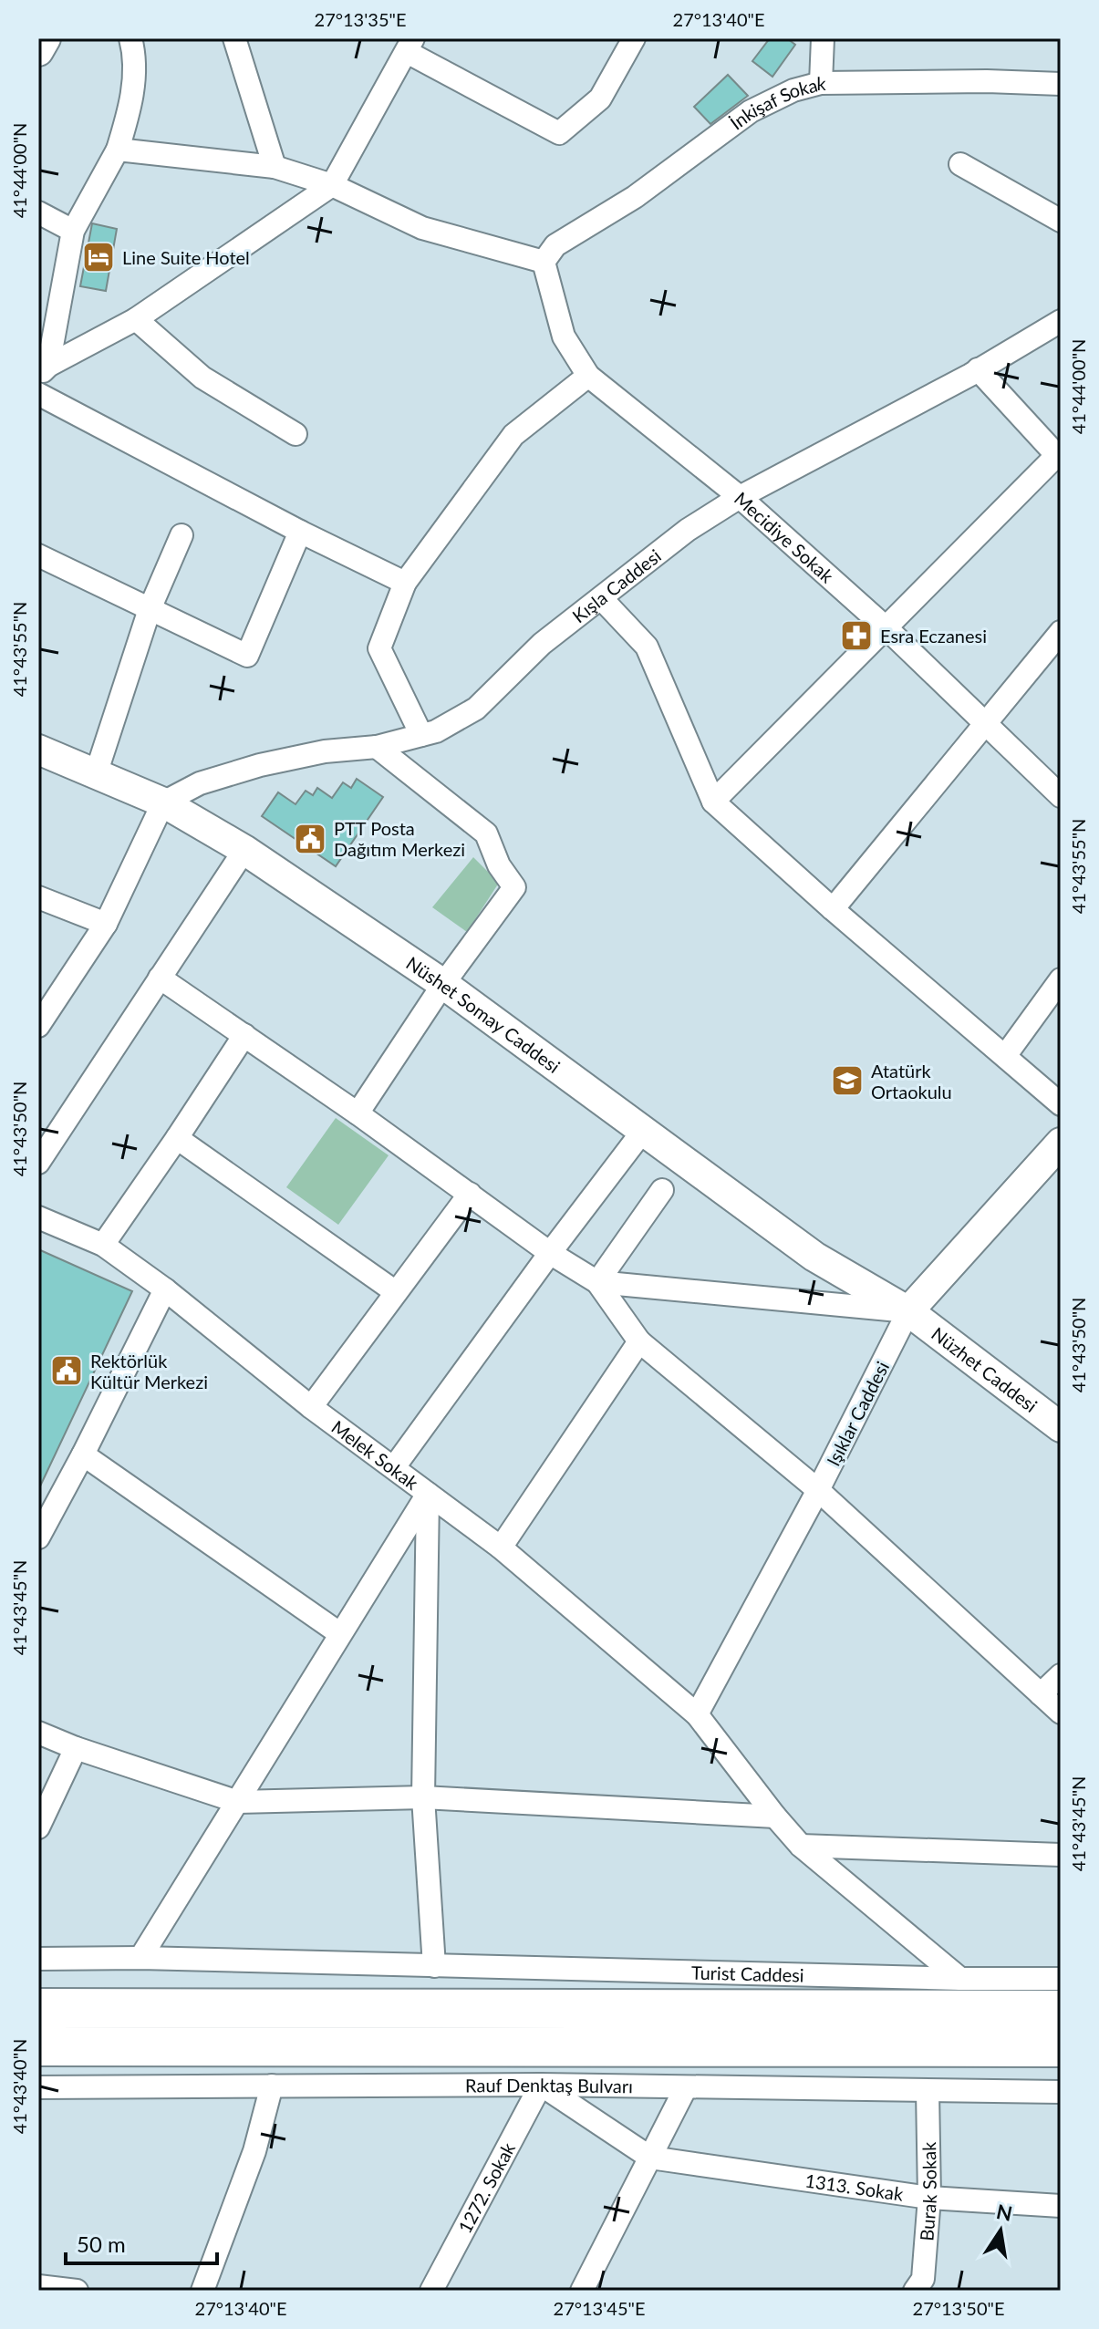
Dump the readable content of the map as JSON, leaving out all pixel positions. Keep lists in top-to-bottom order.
{
  "streets": {
    "highway": ["Rauf Denktaş Bulvarı"],
    "street": [
      "İnkişaf Sokak",
      "Mecidiye Sokak",
      "Kışla Caddesi",
      "Nüshet Somay Caddesi",
      "Nüzhet Caddesi",
      "Işıklar Caddesi",
      "Melek Sokak",
      "Turist Caddesi",
      "1313. Sokak",
      "1272. Sokak",
      "Burak Sokak"
    ]
  },
  "crossings": [
    ["İnkişaf Sokak", "Mecidiye Sokak"],
    ["Mecidiye Sokak", "Kışla Caddesi"],
    ["Kışla Caddesi", "Nüshet Somay Caddesi"],
    ["Nüshet Somay Caddesi", "Nüzhet Caddesi"],
    ["Nüshet Somay Caddesi", "Işıklar Caddesi"],
    ["Nüzhet Caddesi", "Işıklar Caddesi"],
    ["Işıklar Caddesi", "Melek Sokak"],
    ["Melek Sokak", "Turist Caddesi"],
    ["Rauf Denktaş Bulvarı", "1272. Sokak"],
    ["Rauf Denktaş Bulvarı", "Burak Sokak"],
    ["1313. Sokak", "Burak Sokak"]
  ],
  "places": {
    "hotel": ["Line Suite Hotel"],
    "pharmacy": ["Esra Eczanesi"],
    "public building": ["PTT Posta Dağıtım Merkezi", "Rektörlük Kültür Merkezi"],
    "school or university": ["Atatürk Ortaokulu"]
  },
  "scale_bar": "50 m",
  "north": "top",
  "coordinates": [
    "27°13'35\"E",
    "27°13'40\"E",
    "41°44'00\"N",
    "41°43'55\"N",
    "41°43'50\"N",
    "41°43'45\"N",
    "41°43'40\"N",
    "27°13'45\"E",
    "27°13'50\"E"
  ]
}
